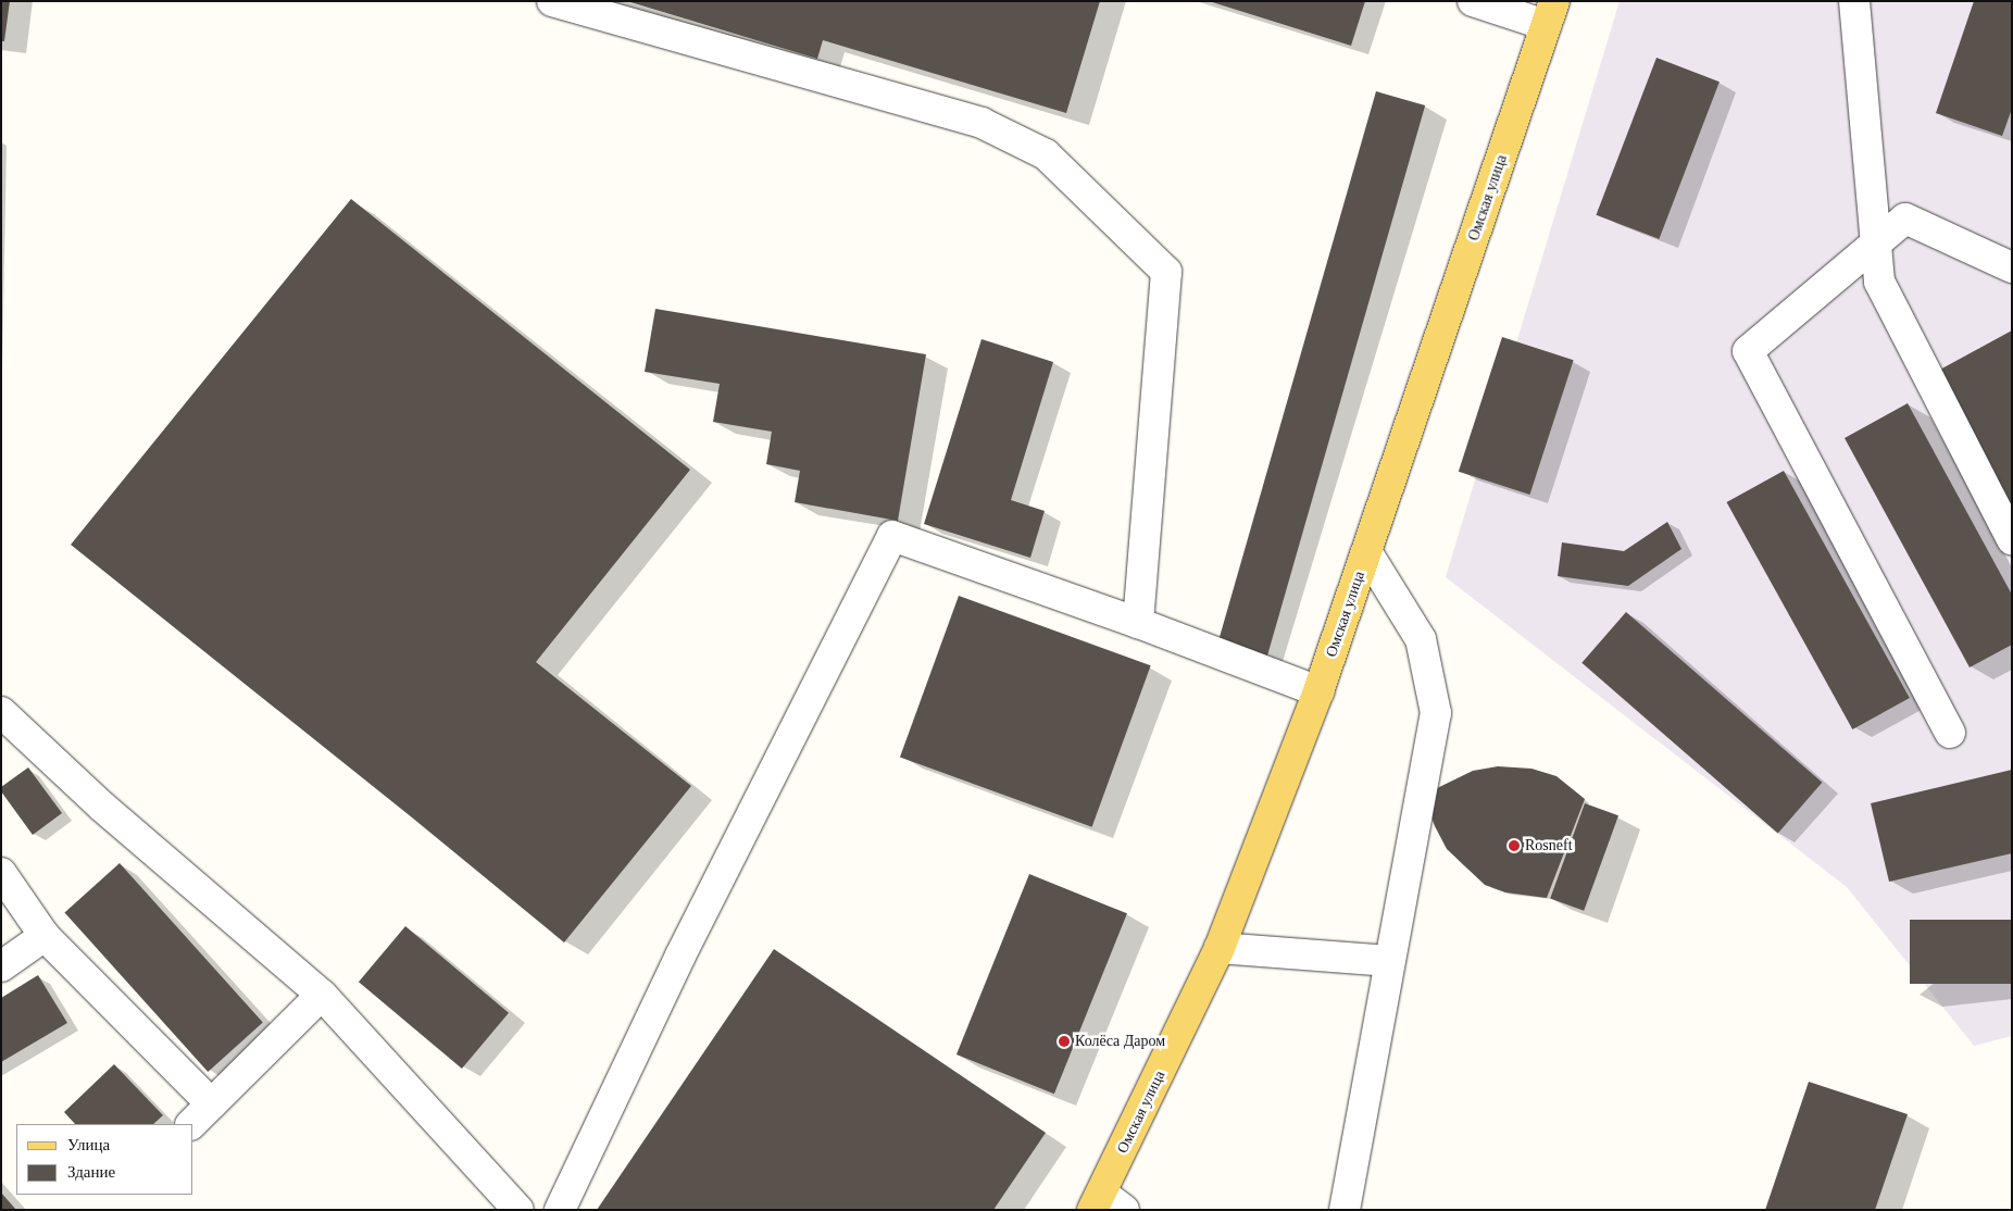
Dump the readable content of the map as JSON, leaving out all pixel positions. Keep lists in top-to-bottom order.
{
  "streets": {
    "main road": ["Омская улица"]
  },
  "places": ["Rosneft", "Колёса Даром"],
  "legend": ["Улица", "Здание"]
}
